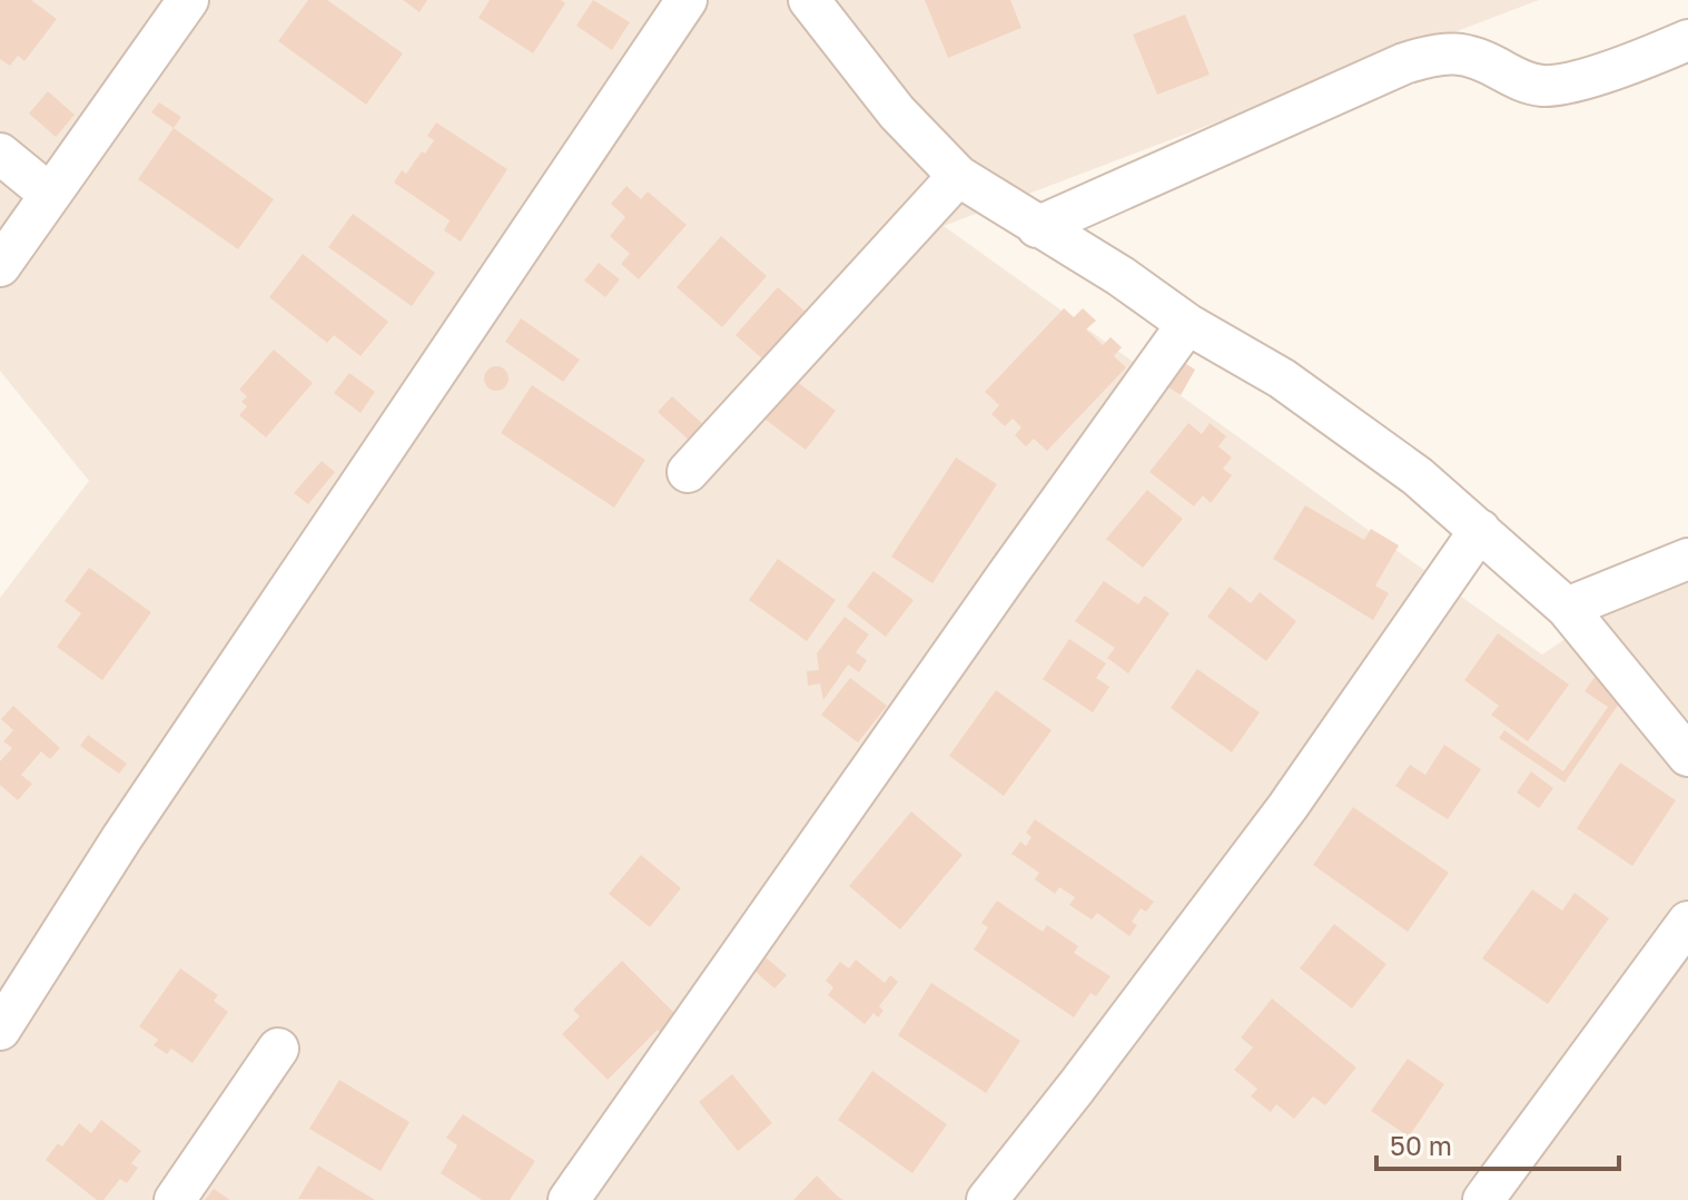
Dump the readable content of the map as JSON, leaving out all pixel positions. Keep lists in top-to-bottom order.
{
  "scale_bar": "50 m"
}
